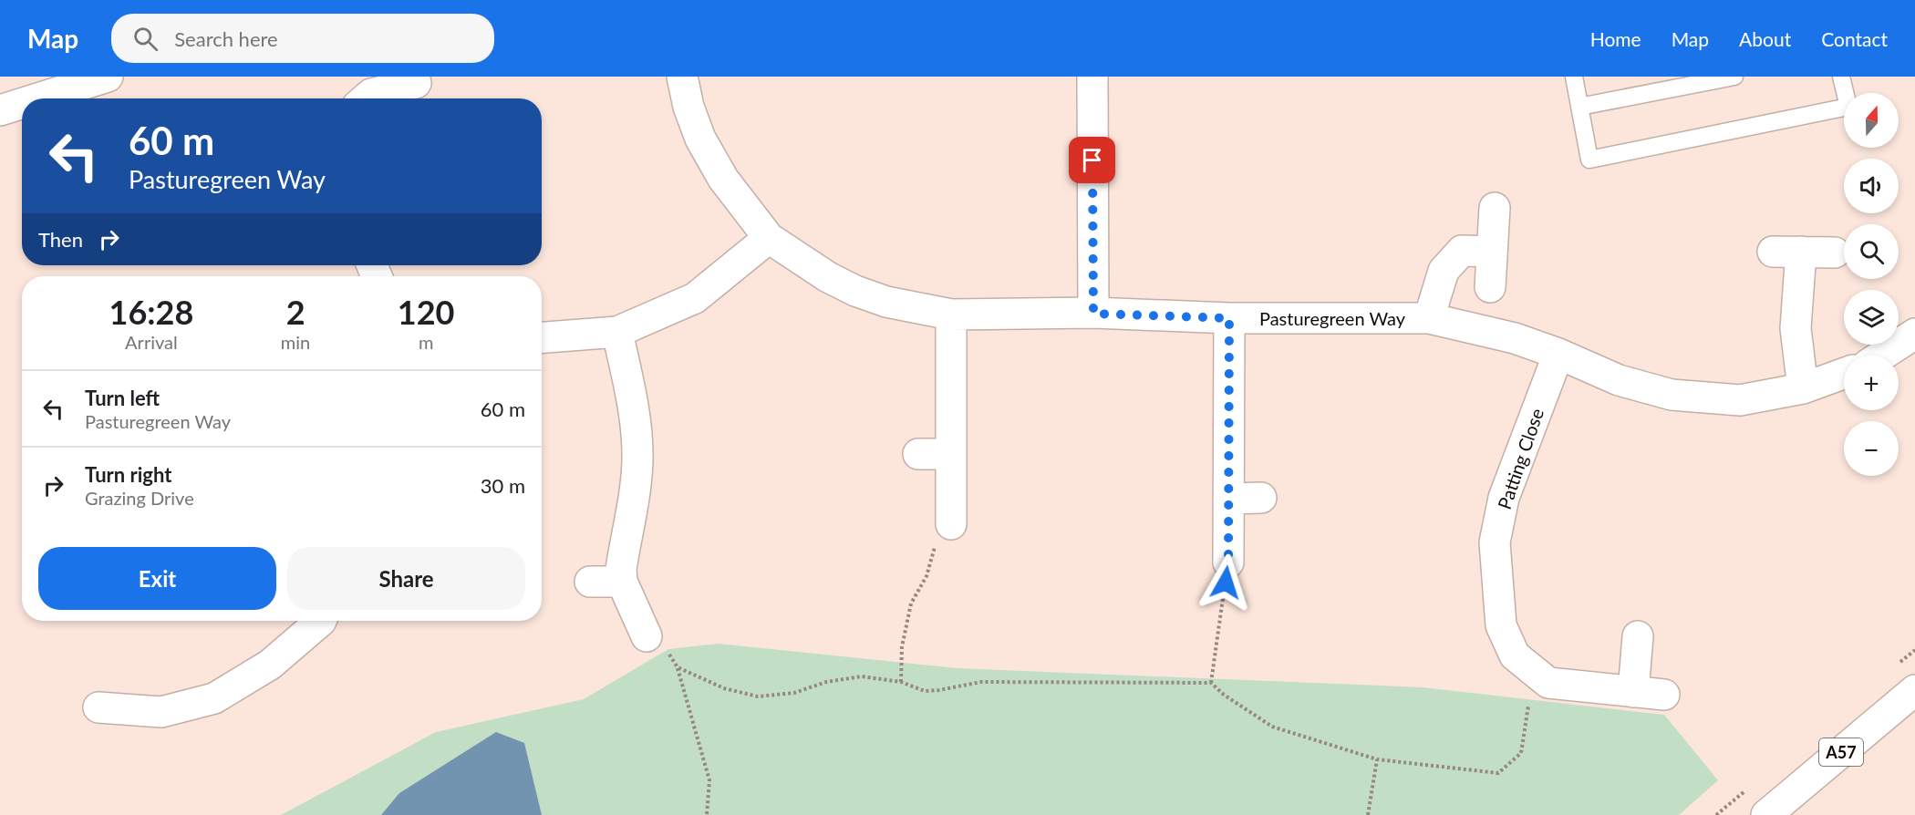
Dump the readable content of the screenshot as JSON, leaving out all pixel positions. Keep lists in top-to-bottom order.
{
  "streets": {
    "main road": ["Pasturegreen Way", "Patting Close", "A57"]
  },
  "crossings": [
    ["Pasturegreen Way", "Patting Close"]
  ],
  "north": "top",
  "page": {
    "header": "Map",
    "search": "Search here",
    "nav": [
      "Home",
      "Map",
      "About",
      "Contact"
    ],
    "map_buttons": ["+", "−"],
    "turn": ["60 m", "Pasturegreen Way"],
    "then": "Then",
    "eta": [
      "16:28",
      "Arrival",
      "2",
      "min",
      "120",
      "m"
    ],
    "list": [
      {
        "name": "Turn left",
        "note": "Pasturegreen Way",
        "value": "60 m"
      },
      {
        "name": "Turn right",
        "note": "Grazing Drive",
        "value": "30 m"
      }
    ],
    "buttons": ["Exit", "Share"]
  }
}
